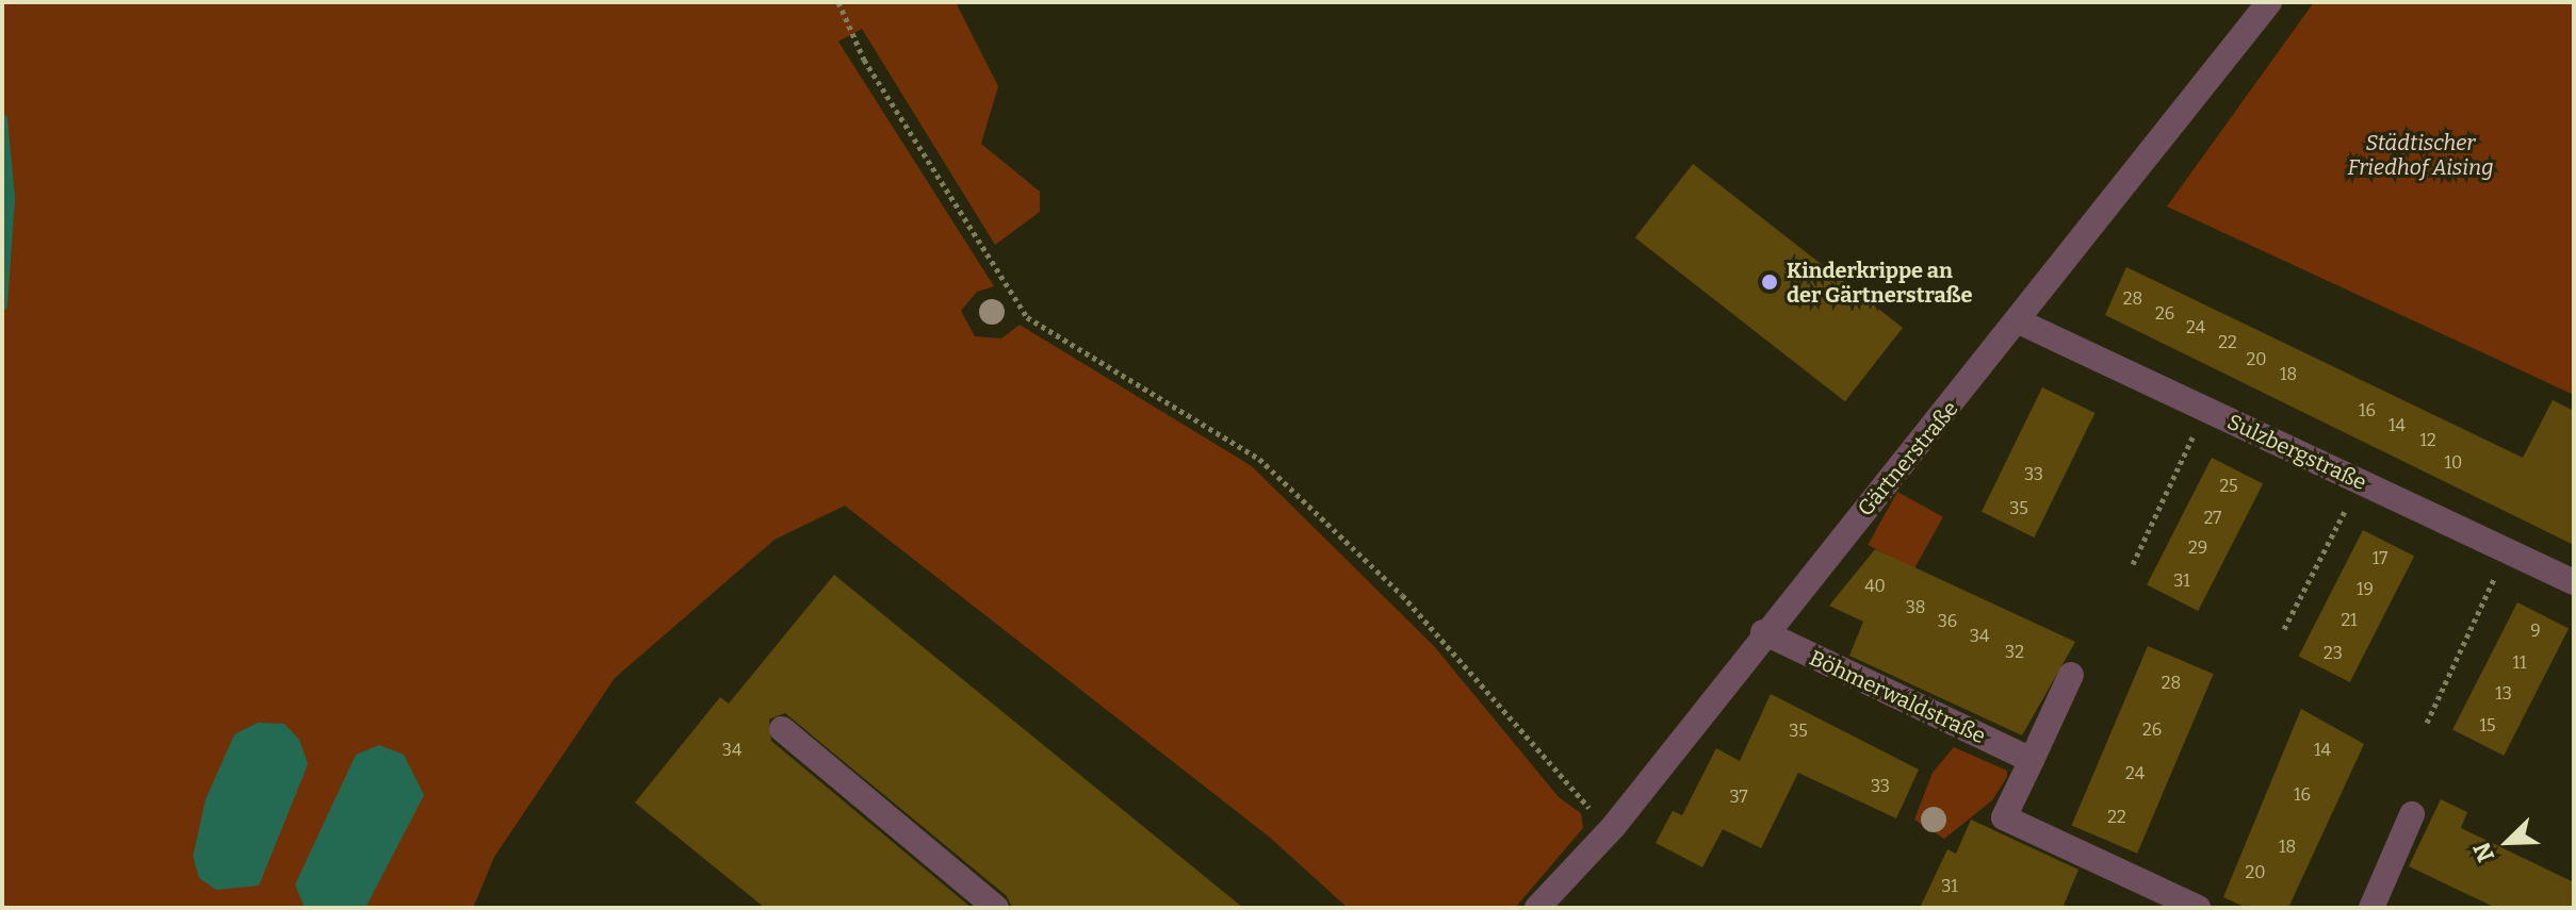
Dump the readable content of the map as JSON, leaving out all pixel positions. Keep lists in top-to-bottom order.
{
  "streets": {
    "street": ["Sulzbergstraße", "Gärtnerstraße", "Böhmerwaldstraße"]
  },
  "crossings": [
    ["Sulzbergstraße", "Gärtnerstraße"],
    ["Gärtnerstraße", "Böhmerwaldstraße"]
  ],
  "parks": ["Städtischer Friedhof Aising"],
  "places": ["Kinderkrippe an der Gärtnerstraße"],
  "house_numbers": [
    "28",
    "26",
    "24",
    "22",
    "20",
    "18",
    "16",
    "14",
    "12",
    "10",
    "33",
    "25",
    "35",
    "27",
    "29",
    "17",
    "31",
    "40",
    "19",
    "38",
    "21",
    "36",
    "9",
    "34",
    "32",
    "23",
    "11",
    "28",
    "13",
    "15",
    "26",
    "35",
    "34",
    "14",
    "24",
    "33",
    "16",
    "37",
    "22",
    "18",
    "20",
    "31"
  ],
  "north": "bottom left"
}
